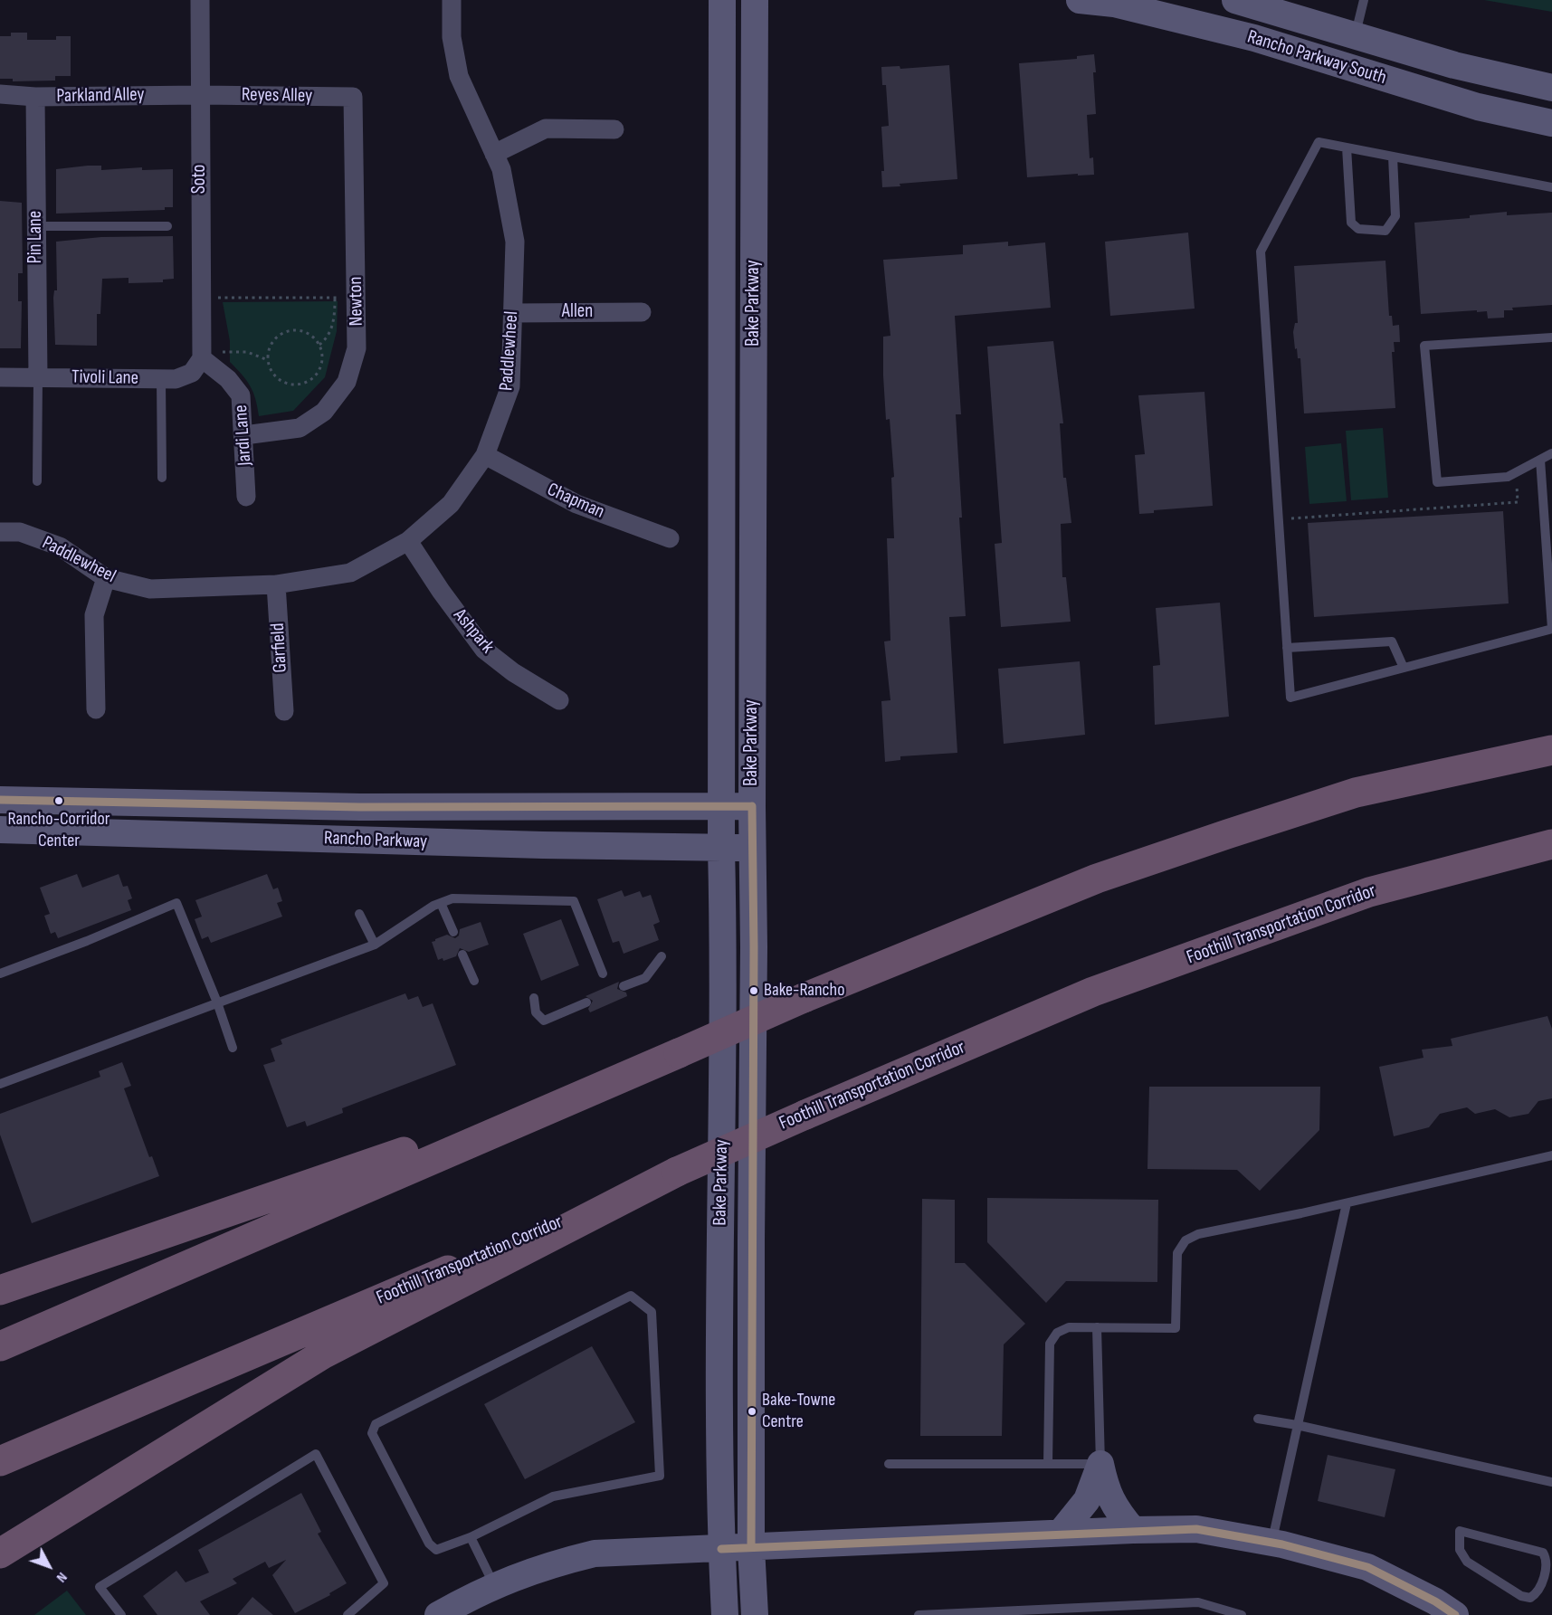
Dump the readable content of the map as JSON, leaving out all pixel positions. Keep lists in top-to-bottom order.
{
  "streets": {
    "highway": ["Foothill Transportation Corridor"],
    "main road": ["Rancho Parkway South", "Bake Parkway", "Rancho Parkway"],
    "street": [
      "Parkland Alley",
      "Reyes Alley",
      "Soto",
      "Pin Lane",
      "Newton",
      "Allen",
      "Paddlewheel",
      "Tivoli Lane",
      "Jardi Lane",
      "Chapman",
      "Ashpark",
      "Garfield"
    ]
  },
  "crossings": [
    ["Parkland Alley", "Reyes Alley"],
    ["Parkland Alley", "Soto"],
    ["Parkland Alley", "Pin Lane"],
    ["Reyes Alley", "Soto"],
    ["Reyes Alley", "Newton"],
    ["Soto", "Tivoli Lane"],
    ["Soto", "Jardi Lane"],
    ["Pin Lane", "Tivoli Lane"],
    ["Newton", "Jardi Lane"],
    ["Bake Parkway", "Rancho Parkway"],
    ["Allen", "Paddlewheel"],
    ["Paddlewheel", "Chapman"],
    ["Paddlewheel", "Ashpark"],
    ["Paddlewheel", "Garfield"],
    ["Tivoli Lane", "Jardi Lane"]
  ],
  "places": ["Rancho-Corridor Center", "Bake-Rancho", "Bake-Towne Centre"],
  "north": "bottom right"
}
